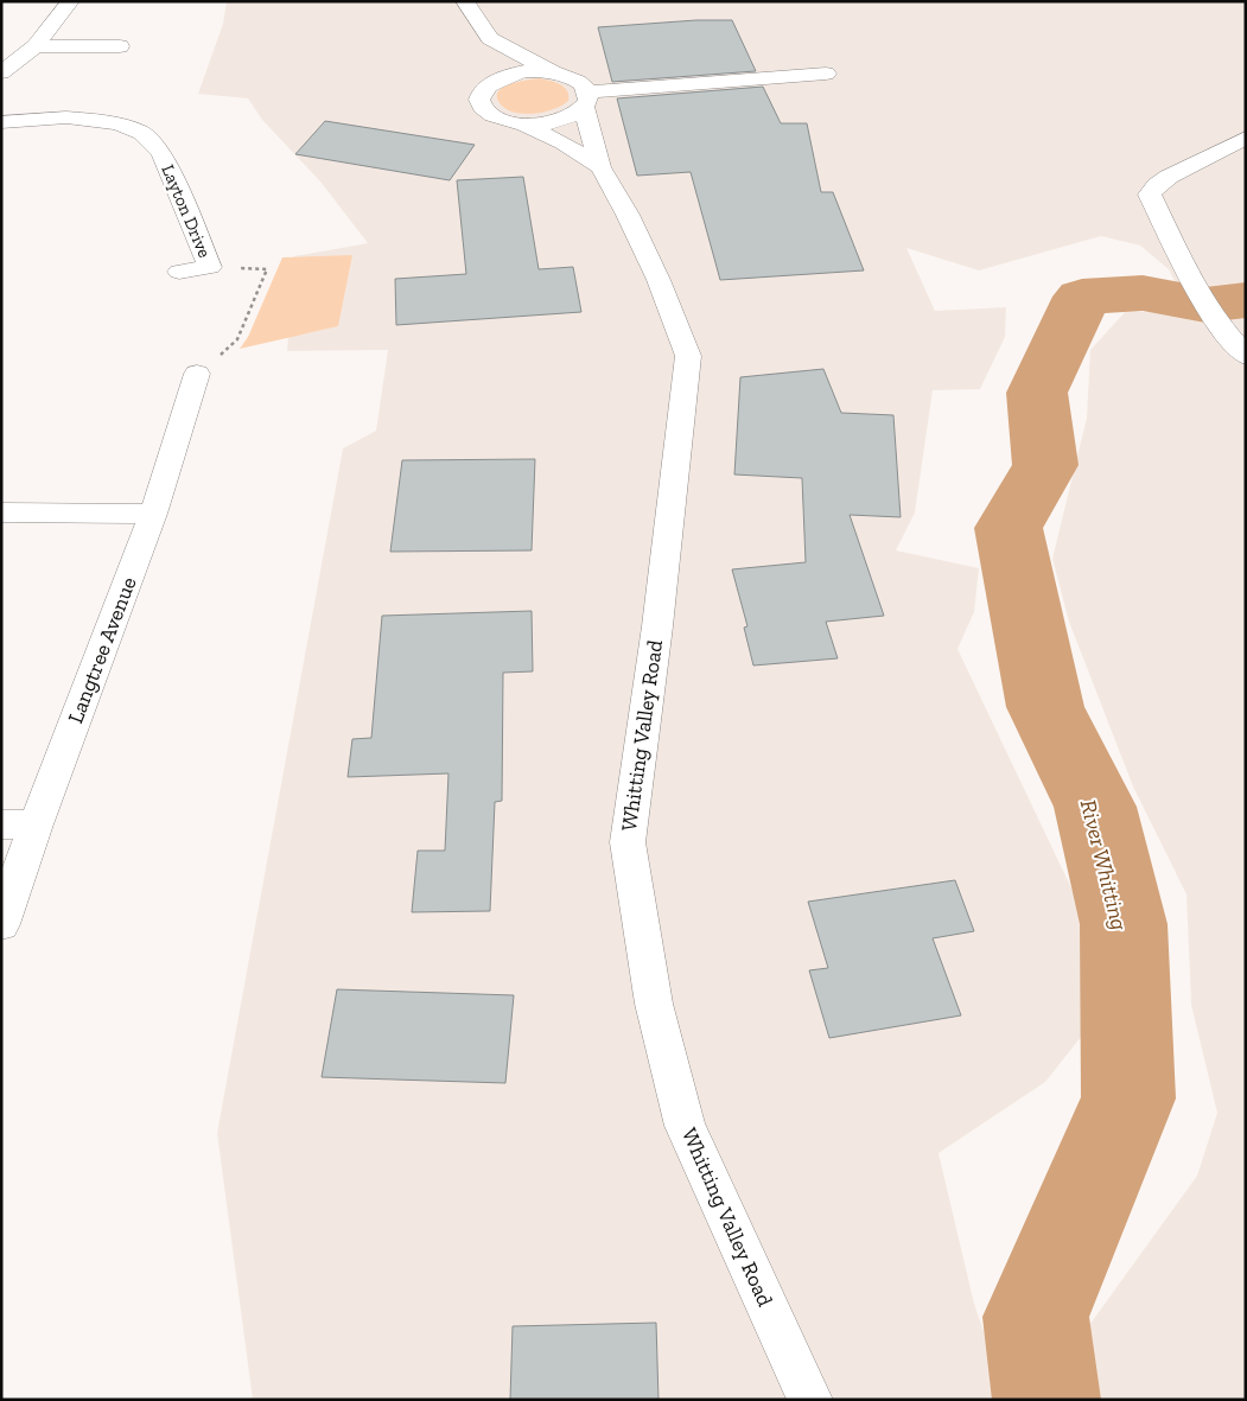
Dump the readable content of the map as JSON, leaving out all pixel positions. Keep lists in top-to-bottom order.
{
  "streets": {
    "street": ["Layton Drive", "Langtree Avenue", "Whitting Valley Road"]
  },
  "water": ["River Whitting"]
}
